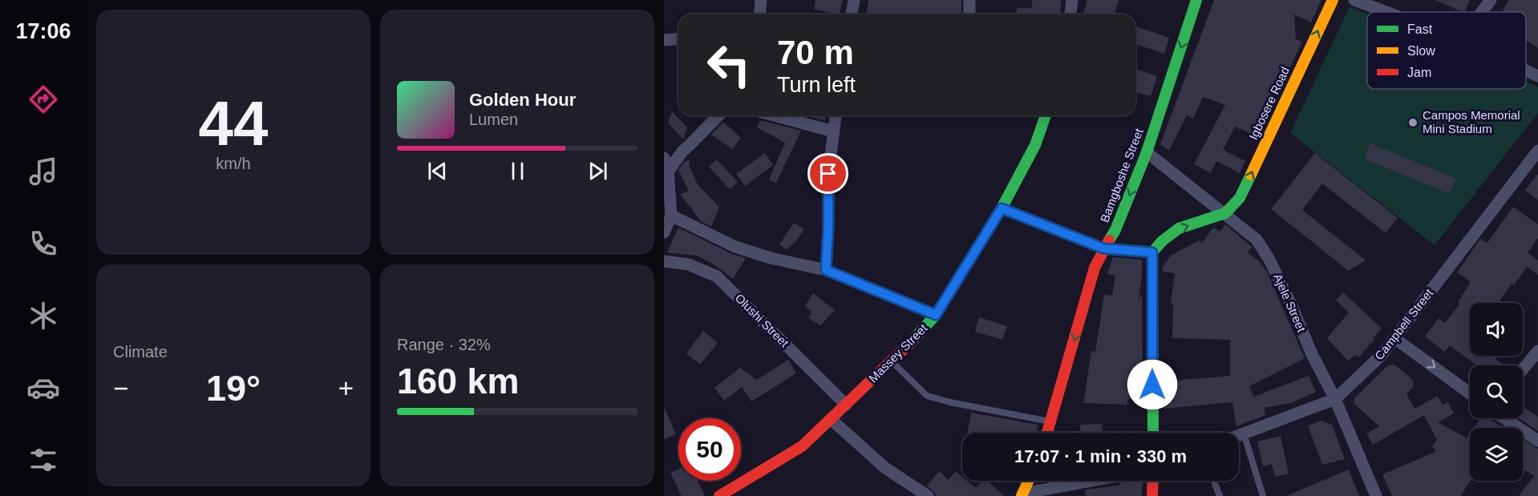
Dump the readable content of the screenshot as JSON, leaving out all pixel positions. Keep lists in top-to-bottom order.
{
  "streets": {
    "main road": ["Igbosere Road", "Bamgboshe Street", "Massey Street"],
    "street": ["Ajele Street", "Olushi Street", "Campbell Street"]
  },
  "crossings": [
    ["Igbosere Road", "Ajele Street"],
    ["Bamgboshe Street", "Ajele Street"],
    ["Ajele Street", "Campbell Street"],
    ["Olushi Street", "Massey Street"]
  ],
  "one_way": ["Igbosere Road"],
  "places": ["Campos Memorial Mini Stadium"],
  "legend": ["Fast", "Slow", "Jam"],
  "page": {
    "tabs": "17:06",
    "tile": [
      ["44", "km/h"],
      "Climate",
      ["Range · 32%", "160 km"]
    ],
    "turn": ["70 m", "Turn left"],
    "song": ["Golden Hour", "Lumen"],
    "heat": ["−", "19°", "+"],
    "limit": "50",
    "trip": "17:07 · 1 min · 330 m"
  }
}
